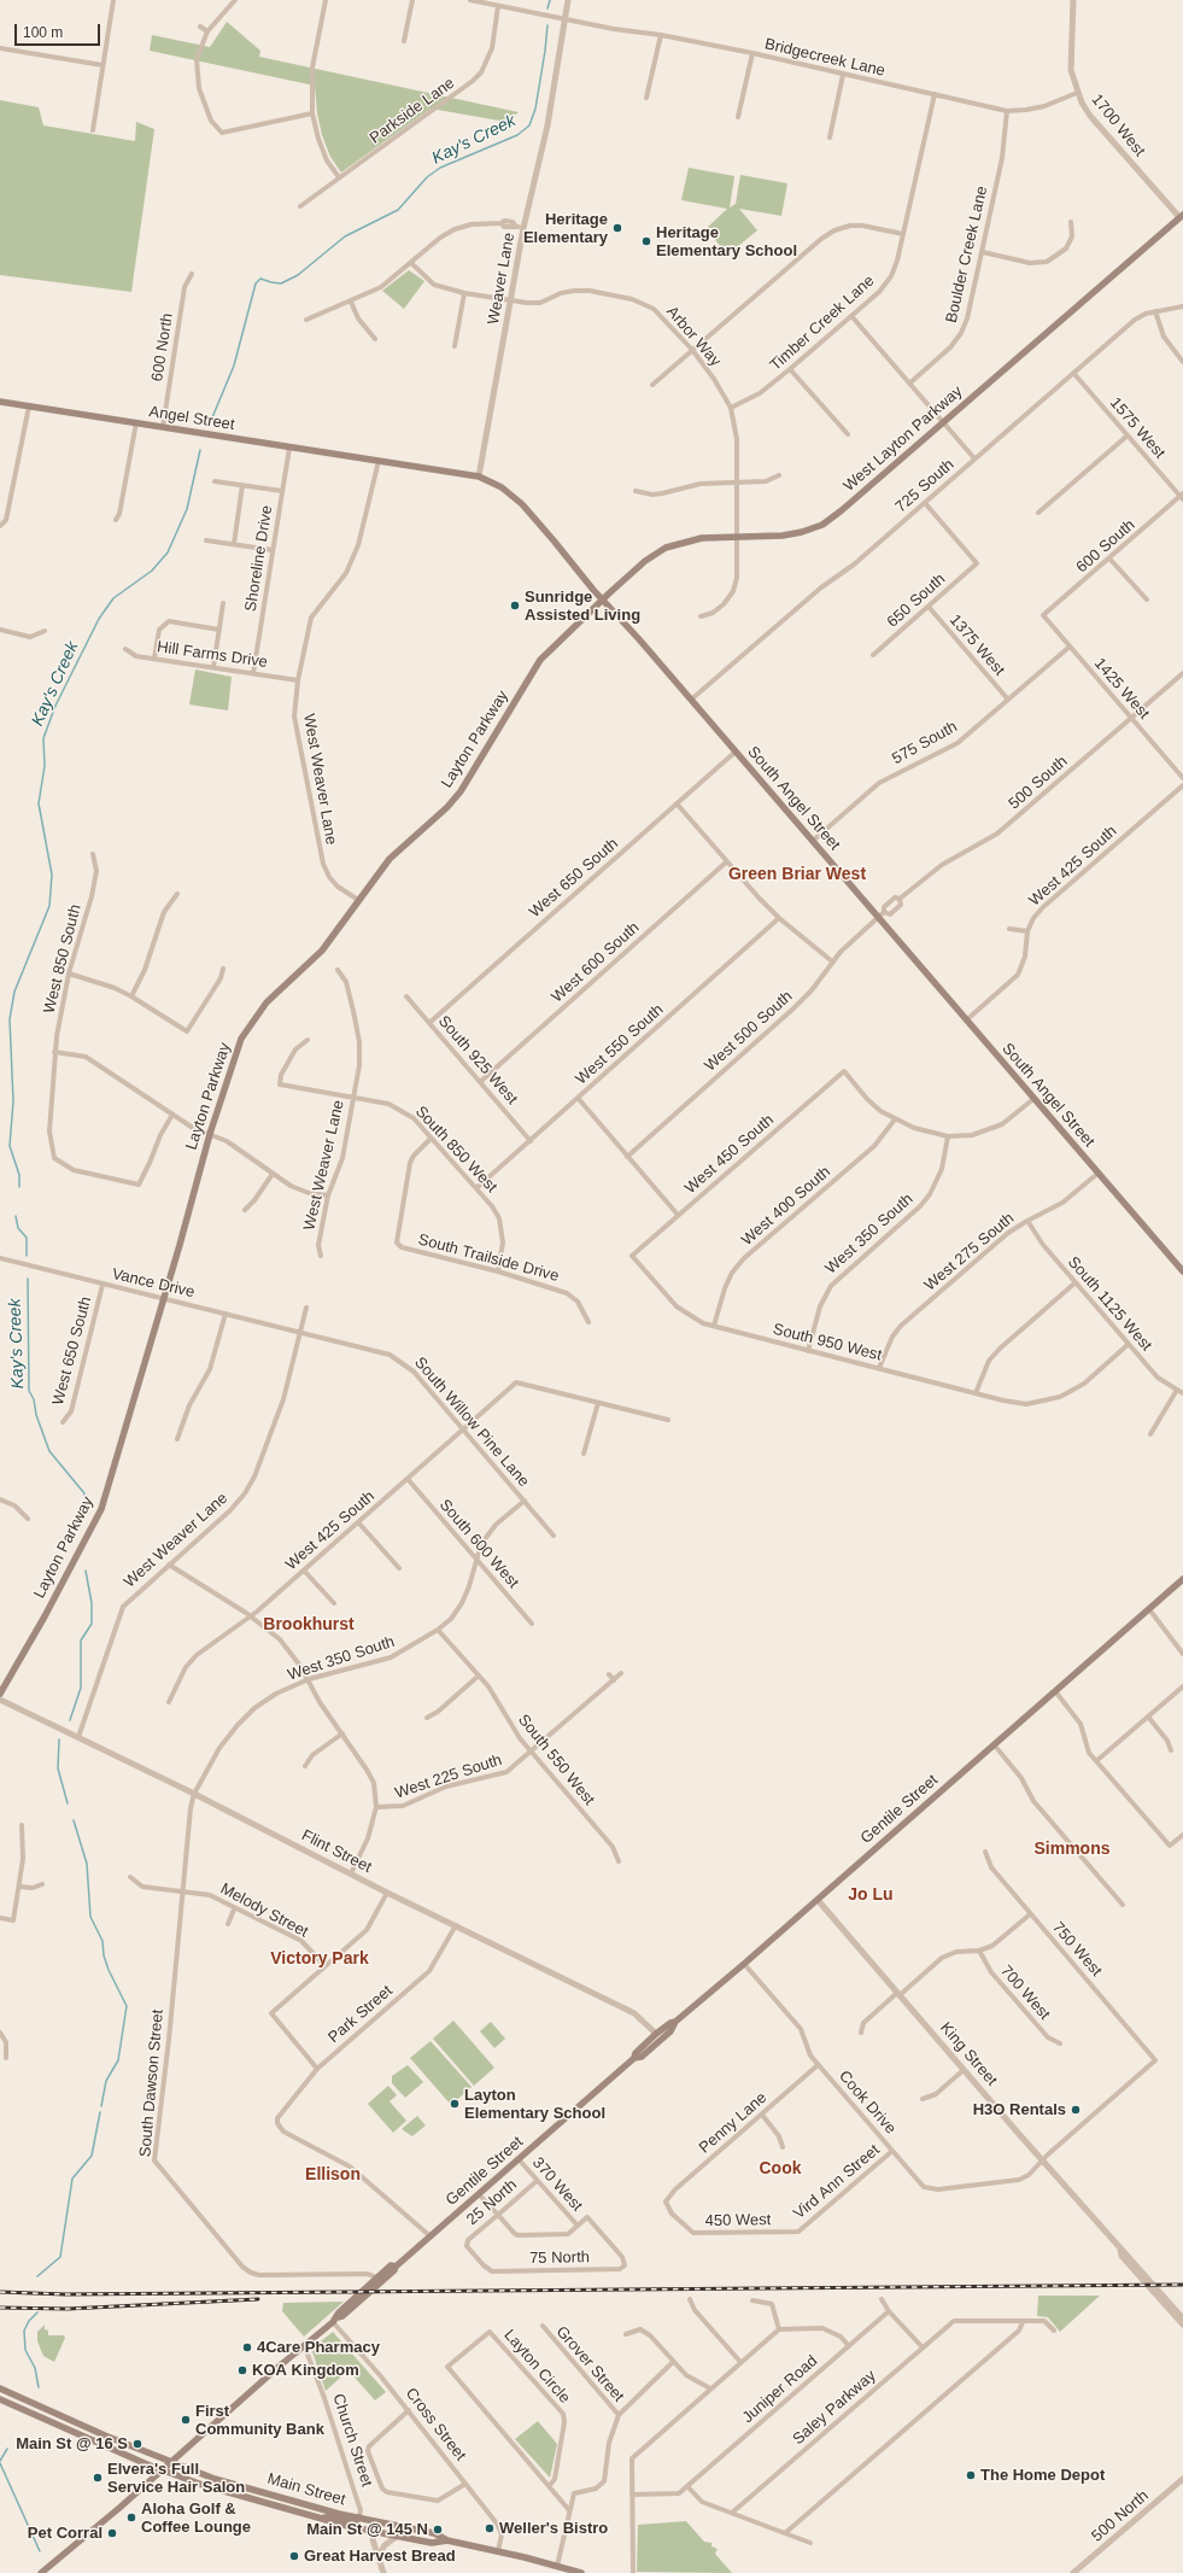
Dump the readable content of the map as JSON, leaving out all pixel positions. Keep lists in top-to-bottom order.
{
  "streets": {
    "main road": [
      "Angel Street",
      "West Layton Parkway",
      "Layton Parkway",
      "South Angel Street",
      "Gentile Street",
      "Main Street"
    ],
    "street": [
      "Bridgecreek Lane",
      "Parkside Lane",
      "1700 West",
      "Boulder Creek Lane",
      "Weaver Lane",
      "Timber Creek Lane",
      "Arbor Way",
      "600 North",
      "1575 West",
      "725 South",
      "600 South",
      "Shoreline Drive",
      "650 South",
      "1375 West",
      "Hill Farms Drive",
      "1425 West",
      "575 South",
      "West Weaver Lane",
      "500 South",
      "West 425 South",
      "West 650 South",
      "West 850 South",
      "West 600 South",
      "West 500 South",
      "West 550 South",
      "South 925 West",
      "South 850 West",
      "West 450 South",
      "West 400 South",
      "West 350 South",
      "West 275 South",
      "South Trailside Drive",
      "Vance Drive",
      "South 1125 West",
      "South 950 West",
      "South Willow Pine Lane",
      "South 600 West",
      "South 550 West",
      "West 225 South",
      "Flint Street",
      "Melody Street",
      "750 West",
      "700 West",
      "Park Street",
      "King Street",
      "South Dawson Street",
      "Cook Drive",
      "Penny Lane",
      "Vird Ann Street",
      "370 West",
      "25 North",
      "450 West",
      "75 North",
      "Grover Street",
      "Layton Circle",
      "Juniper Road",
      "Saley Parkway",
      "Cross Street",
      "Church Street",
      "500 North"
    ]
  },
  "crossings": [
    ["Bridgecreek Lane", "Parkside Lane"],
    ["Bridgecreek Lane", "1700 West"],
    ["Bridgecreek Lane", "Boulder Creek Lane"],
    ["Bridgecreek Lane", "Weaver Lane"],
    ["Bridgecreek Lane", "Timber Creek Lane"],
    ["1700 West", "West Layton Parkway"],
    ["Weaver Lane", "Arbor Way"],
    ["Weaver Lane", "South Angel Street"],
    ["Timber Creek Lane", "Arbor Way"],
    ["Arbor Way", "West Layton Parkway"],
    ["600 North", "Angel Street"],
    ["Angel Street", "Shoreline Drive"],
    ["Angel Street", "West Weaver Lane"],
    ["Angel Street", "South Angel Street"],
    ["1575 West", "725 South"],
    ["1575 West", "600 South"],
    ["West Layton Parkway", "Layton Parkway"],
    ["West Layton Parkway", "South Angel Street"],
    ["725 South", "650 South"],
    ["725 South", "South Angel Street"],
    ["600 South", "1425 West"],
    ["Shoreline Drive", "Hill Farms Drive"],
    ["650 South", "1375 West"],
    ["1375 West", "575 South"],
    ["Hill Farms Drive", "West Weaver Lane"],
    ["1425 West", "575 South"],
    ["1425 West", "500 South"],
    ["Layton Parkway", "West Weaver Lane"],
    ["Layton Parkway", "South Angel Street"],
    ["Layton Parkway", "Vance Drive"],
    ["575 South", "South Angel Street"],
    ["West Weaver Lane", "South Angel Street"],
    ["West Weaver Lane", "South 850 West"],
    ["West Weaver Lane", "Vance Drive"],
    ["West Weaver Lane", "South Willow Pine Lane"],
    ["West Weaver Lane", "Flint Street"],
    ["500 South", "South Angel Street"],
    ["500 South", "West 500 South"],
    ["South Angel Street", "West 425 South"],
    ["South Angel Street", "West 650 South"],
    ["South Angel Street", "West 500 South"],
    ["South Angel Street", "West 275 South"],
    ["West 425 South", "South Willow Pine Lane"],
    ["West 425 South", "South 600 West"],
    ["West 650 South", "South 925 West"],
    ["West 650 South", "Vance Drive"],
    ["West 600 South", "South 925 West"],
    ["West 550 South", "South 925 West"],
    ["West 550 South", "South 850 West"],
    ["South 850 West", "South Trailside Drive"],
    ["West 450 South", "West 400 South"],
    ["West 450 South", "South 950 West"],
    ["West 400 South", "South 950 West"],
    ["West 350 South", "South 950 West"],
    ["West 350 South", "South Willow Pine Lane"],
    ["West 350 South", "South 600 West"],
    ["West 350 South", "South 550 West"],
    ["West 350 South", "Flint Street"],
    ["West 350 South", "South Dawson Street"],
    ["West 275 South", "South 1125 West"],
    ["West 275 South", "South 950 West"],
    ["Vance Drive", "South Willow Pine Lane"],
    ["South 1125 West", "South 950 West"],
    ["South 550 West", "West 225 South"],
    ["West 225 South", "Flint Street"],
    ["Gentile Street", "Flint Street"],
    ["Gentile Street", "Park Street"],
    ["Gentile Street", "King Street"],
    ["Gentile Street", "South Dawson Street"],
    ["Gentile Street", "Cook Drive"],
    ["Gentile Street", "370 West"],
    ["Gentile Street", "Cross Street"],
    ["Gentile Street", "Church Street"],
    ["Gentile Street", "Main Street"],
    ["Flint Street", "Park Street"],
    ["Flint Street", "South Dawson Street"],
    ["Melody Street", "South Dawson Street"],
    ["750 West", "King Street"],
    ["750 West", "Cook Drive"],
    ["King Street", "Cook Drive"],
    ["Cook Drive", "Penny Lane"],
    ["Cook Drive", "Vird Ann Street"],
    ["Penny Lane", "450 West"],
    ["Vird Ann Street", "450 West"],
    ["370 West", "25 North"],
    ["370 West", "75 North"],
    ["25 North", "75 North"],
    ["Grover Street", "Layton Circle"],
    ["Cross Street", "Main Street"],
    ["Church Street", "Main Street"]
  ],
  "districts": [
    "Green Briar West",
    "Brookhurst",
    "Simmons",
    "Jo Lu",
    "Victory Park",
    "Cook",
    "Ellison"
  ],
  "water": ["Kay's Creek"],
  "places": [
    "Heritage Elementary",
    "Heritage Elementary School",
    "Sunridge Assisted Living",
    "Layton Elementary School",
    "H3O Rentals",
    "4Care Pharmacy",
    "KOA Kingdom",
    "First Community Bank",
    "Main St @ 16 S",
    "The Home Depot",
    "Elvera's Full Service Hair Salon",
    "Aloha Golf & Coffee Lounge",
    "Weller's Bistro",
    "Main St @ 145 N",
    "Pet Corral",
    "Great Harvest Bread"
  ],
  "scale_bar": "100 m"
}
